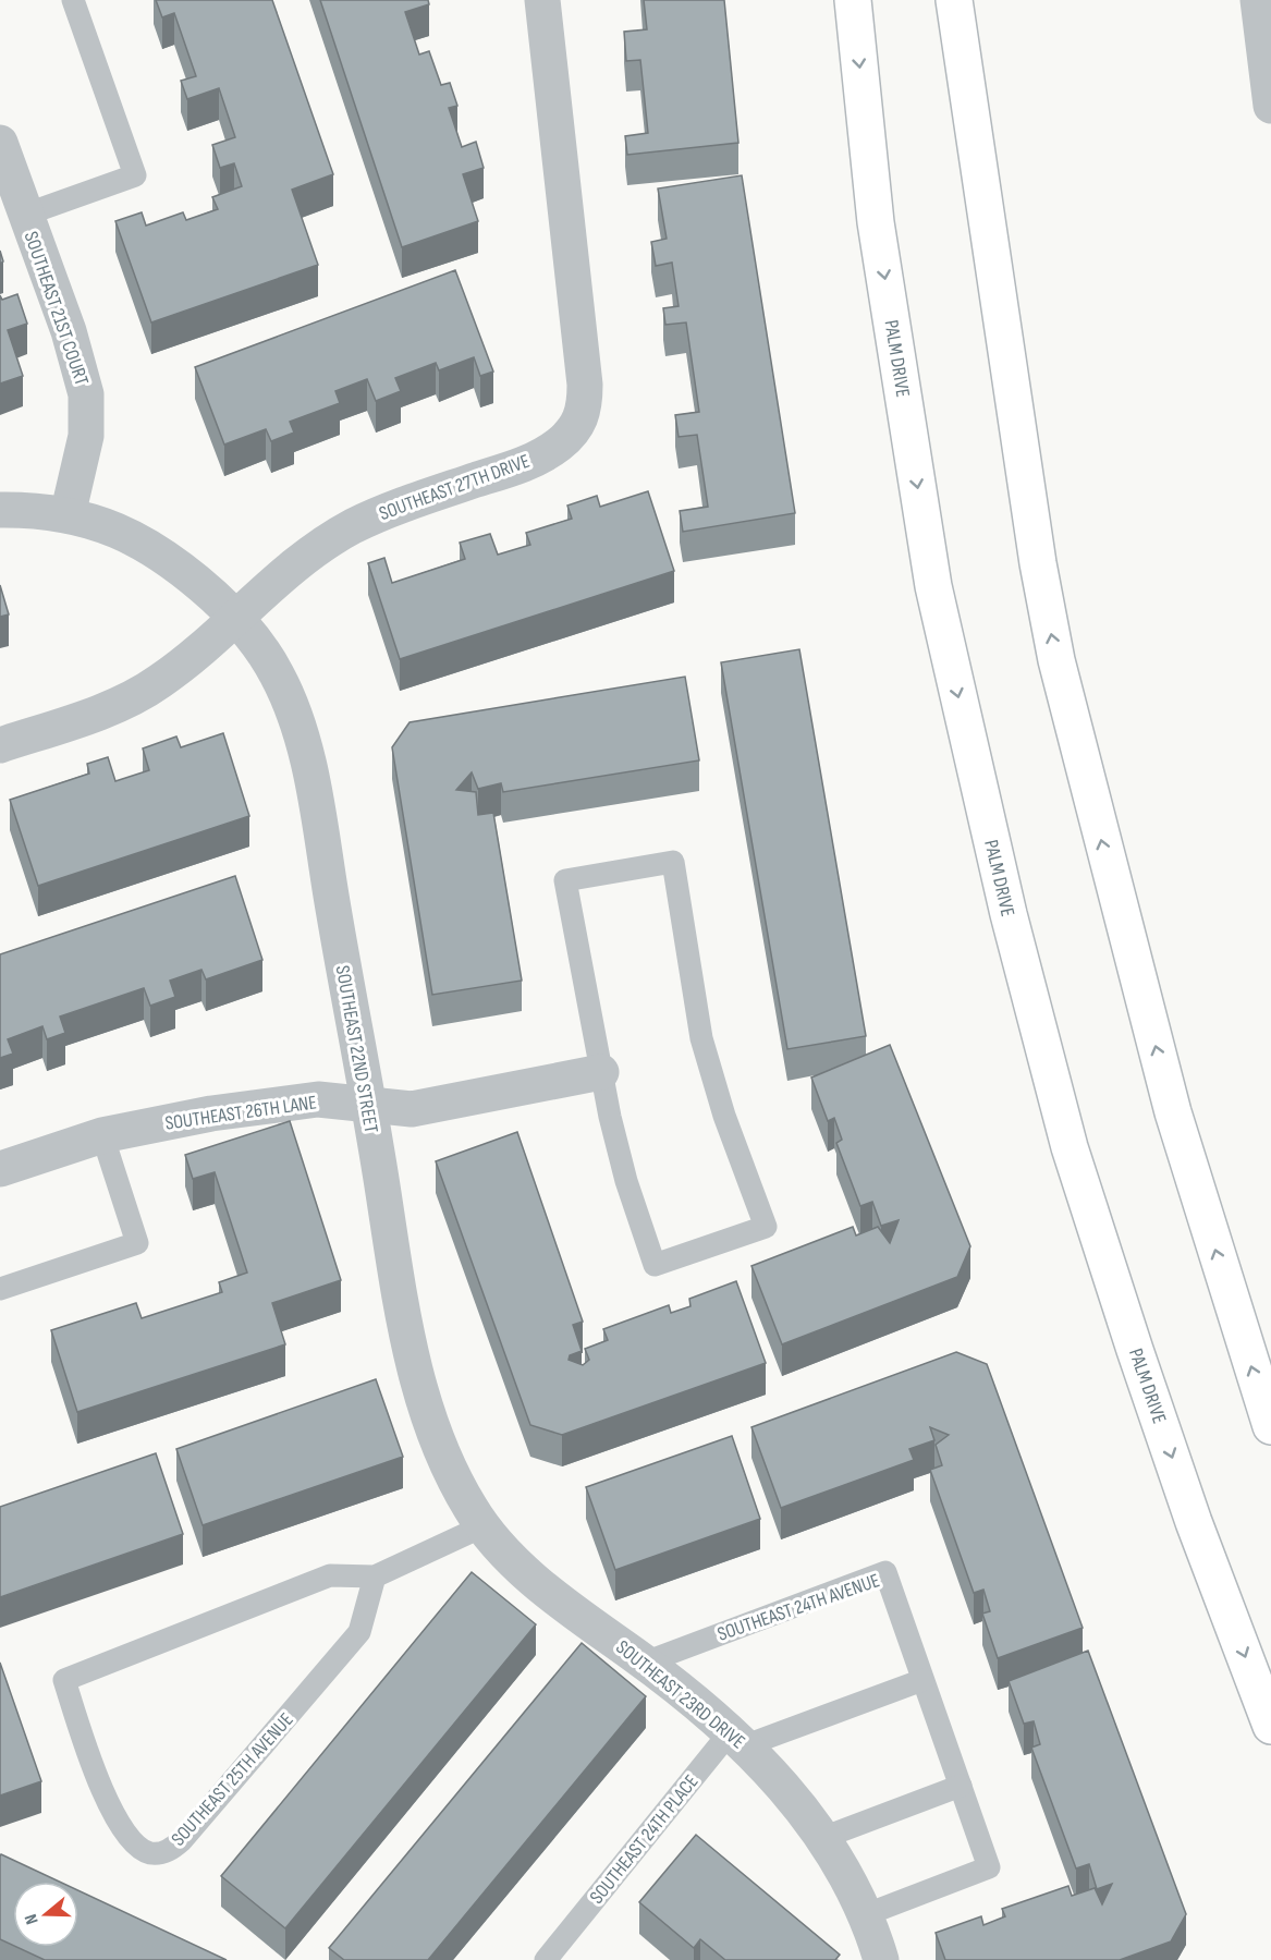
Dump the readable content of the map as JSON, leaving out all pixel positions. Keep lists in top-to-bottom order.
{
  "streets": {
    "main road": ["PALM DRIVE"],
    "street": [
      "SOUTHEAST 21ST COURT",
      "SOUTHEAST 27TH DRIVE",
      "SOUTHEAST 22ND STREET",
      "SOUTHEAST 26TH LANE",
      "SOUTHEAST 23RD DRIVE"
    ],
    "lane": ["SOUTHEAST 24TH AVENUE", "SOUTHEAST 25TH AVENUE", "SOUTHEAST 24TH PLACE"]
  },
  "crossings": [
    ["SOUTHEAST 21ST COURT", "SOUTHEAST 22ND STREET"],
    ["SOUTHEAST 27TH DRIVE", "SOUTHEAST 22ND STREET"],
    ["SOUTHEAST 22ND STREET", "SOUTHEAST 26TH LANE"],
    ["SOUTHEAST 22ND STREET", "SOUTHEAST 23RD DRIVE"],
    ["SOUTHEAST 24TH AVENUE", "SOUTHEAST 23RD DRIVE"],
    ["SOUTHEAST 23RD DRIVE", "SOUTHEAST 25TH AVENUE"],
    ["SOUTHEAST 23RD DRIVE", "SOUTHEAST 24TH PLACE"]
  ],
  "north": "left"
}
